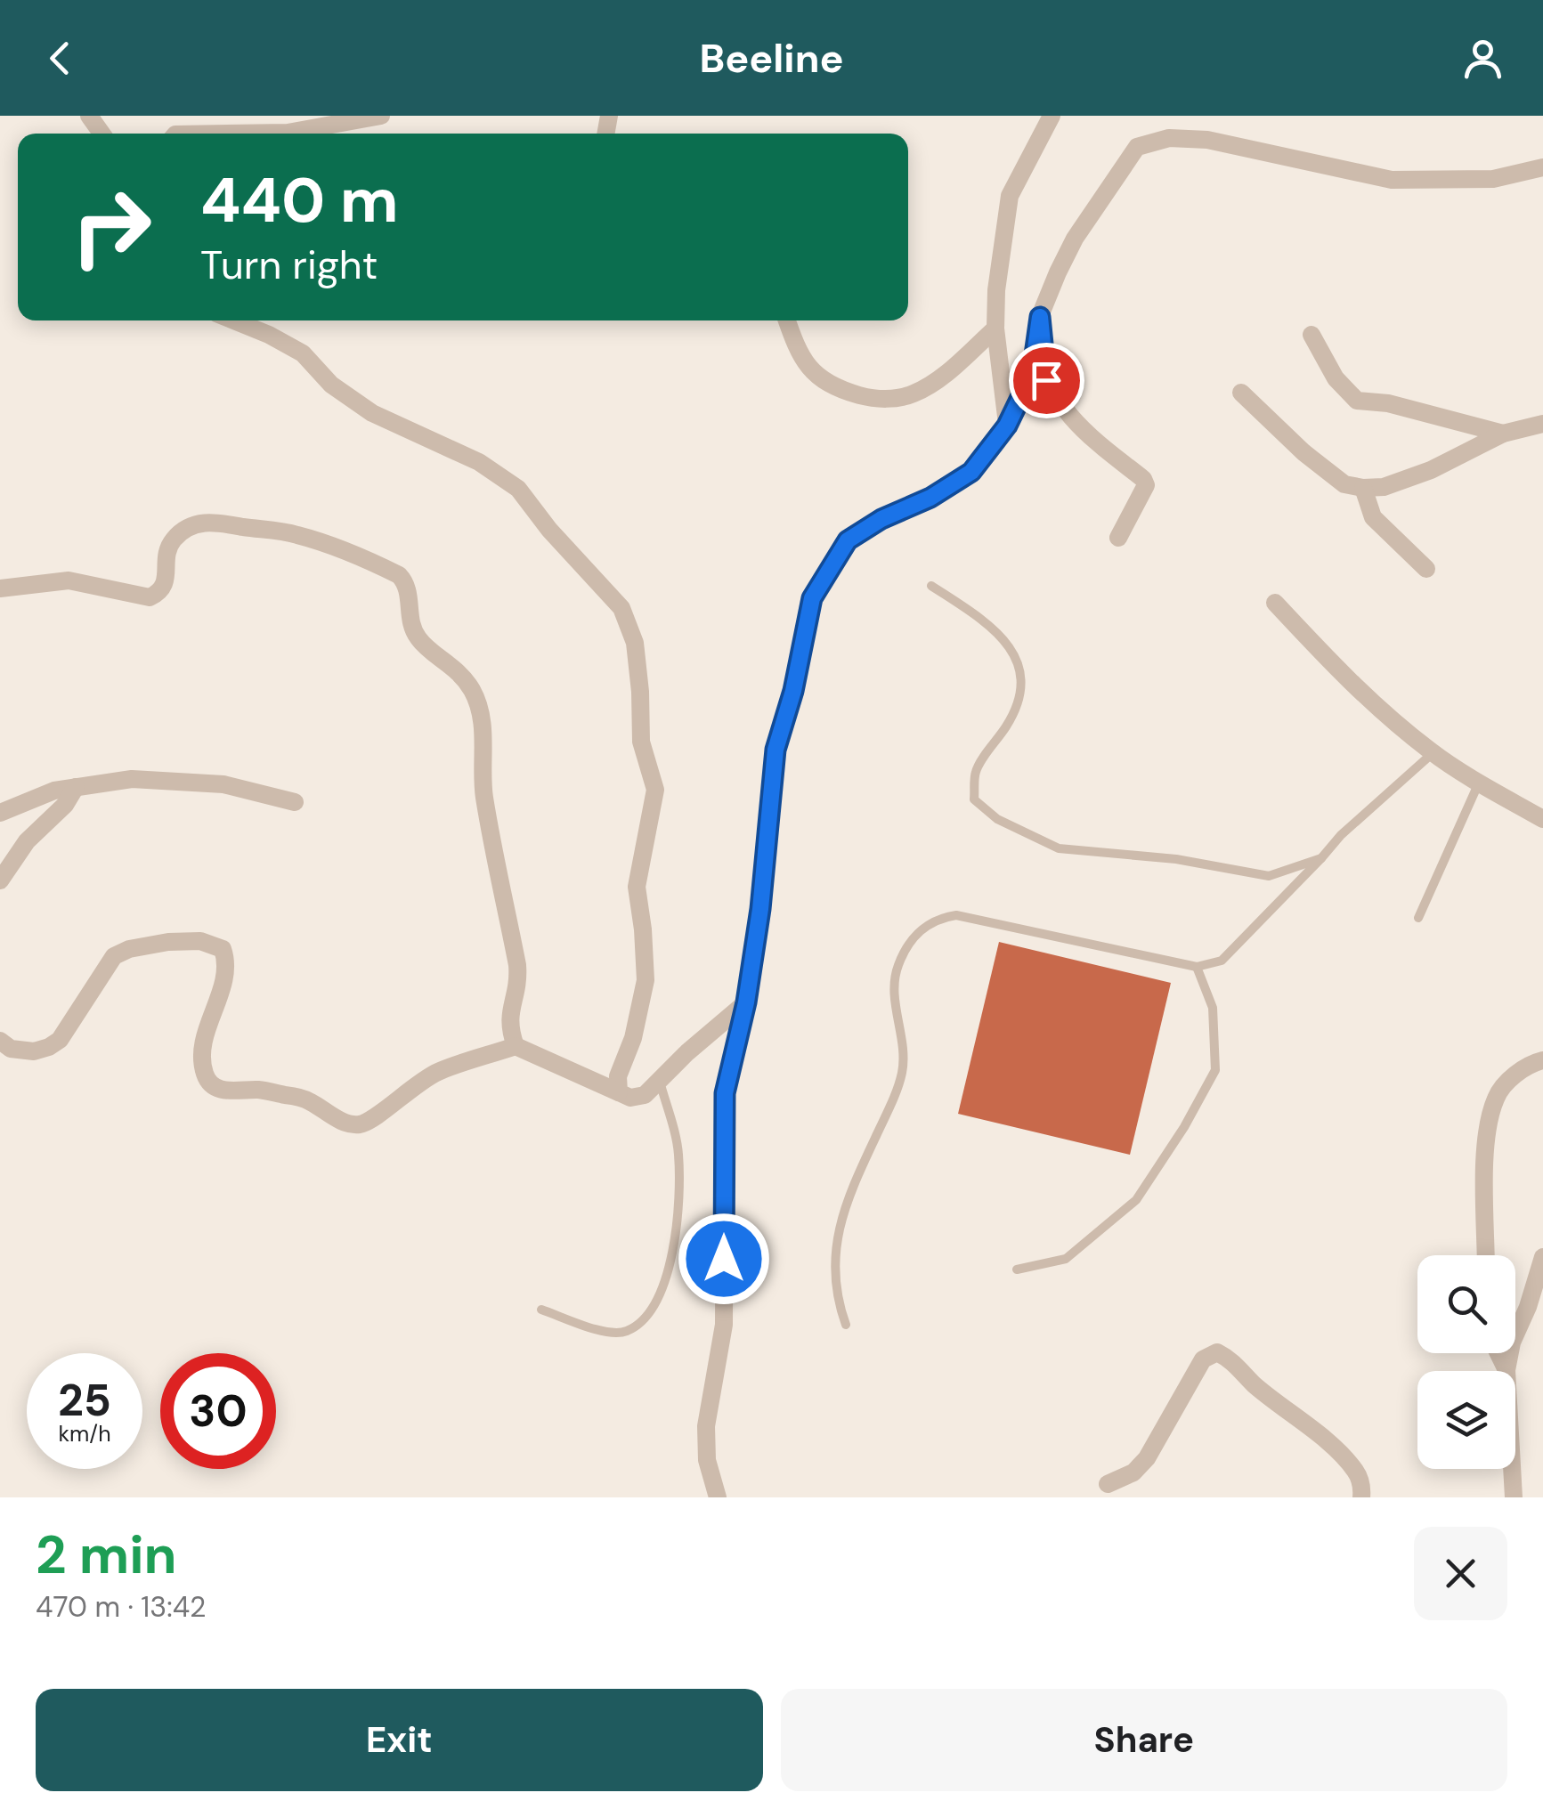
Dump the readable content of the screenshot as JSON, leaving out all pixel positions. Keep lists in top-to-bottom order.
{
  "page": {
    "header": "Beeline",
    "turn": ["440 m", "Turn right"],
    "speed": "25 km/h",
    "limit": "30",
    "heading": ["2 min", "470 m · 13:42"],
    "buttons": ["Exit", "Share"]
  }
}
